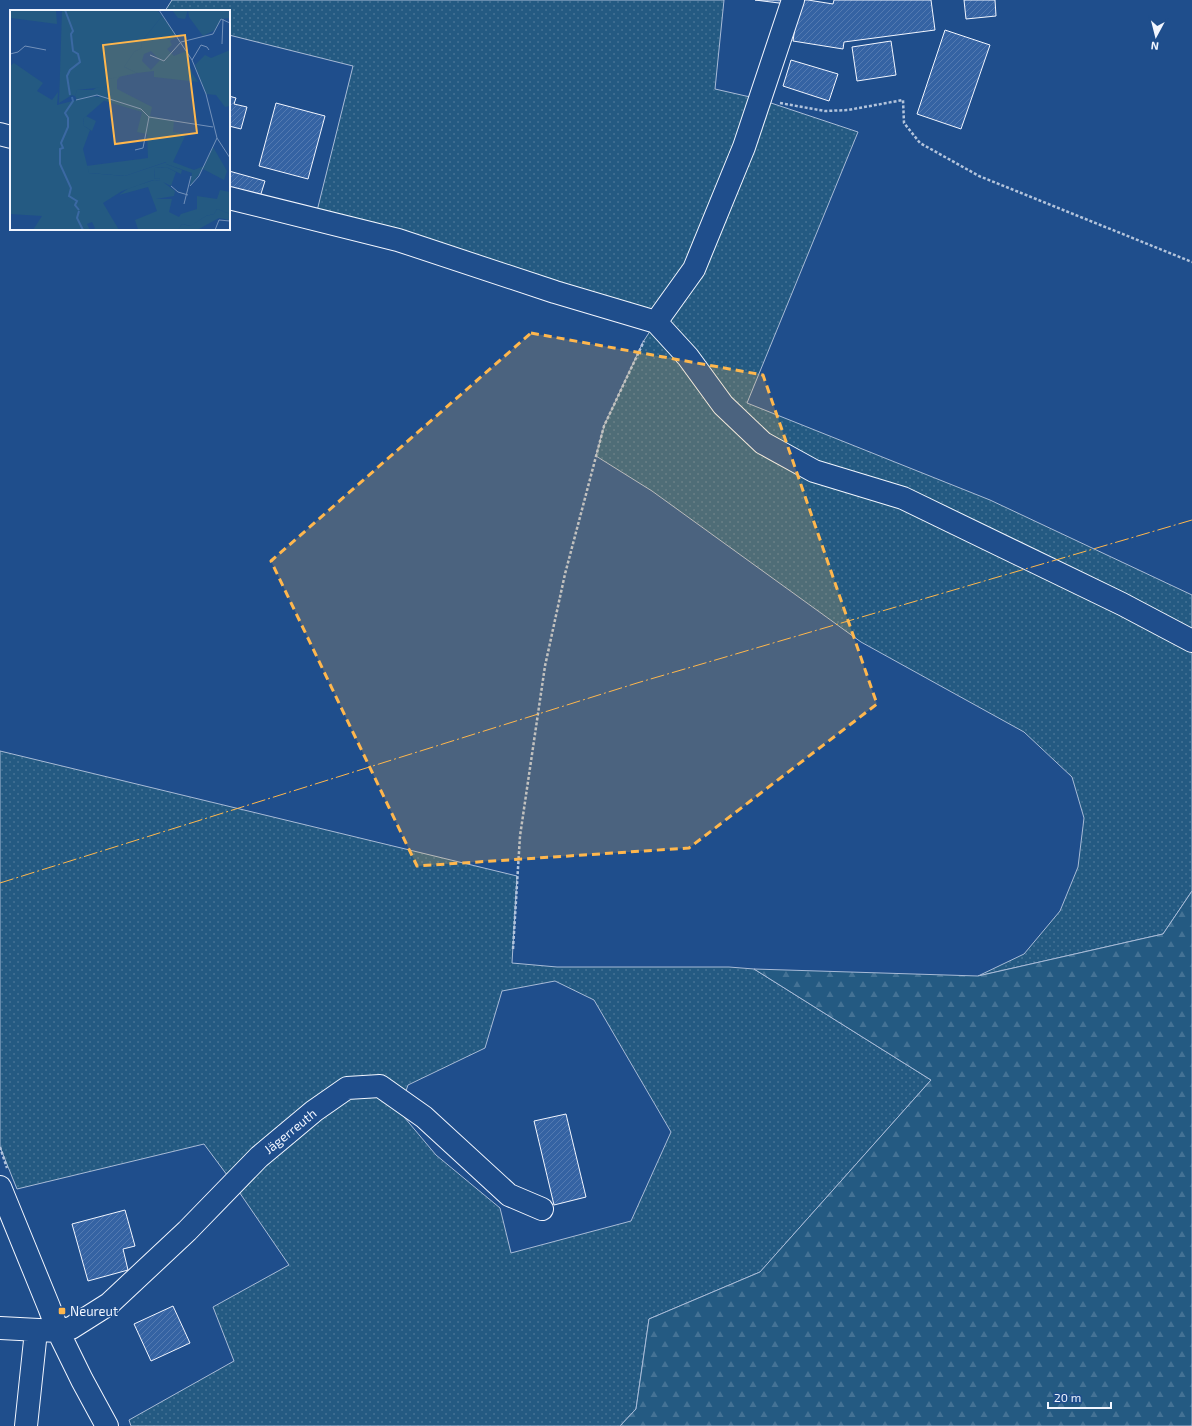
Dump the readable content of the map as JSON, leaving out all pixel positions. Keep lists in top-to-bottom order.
{
  "streets": {
    "street": ["Jägerreuth"]
  },
  "places": {
    "transit": ["Neureut"]
  },
  "scale_bar": "20 m",
  "north": "bottom"
}
